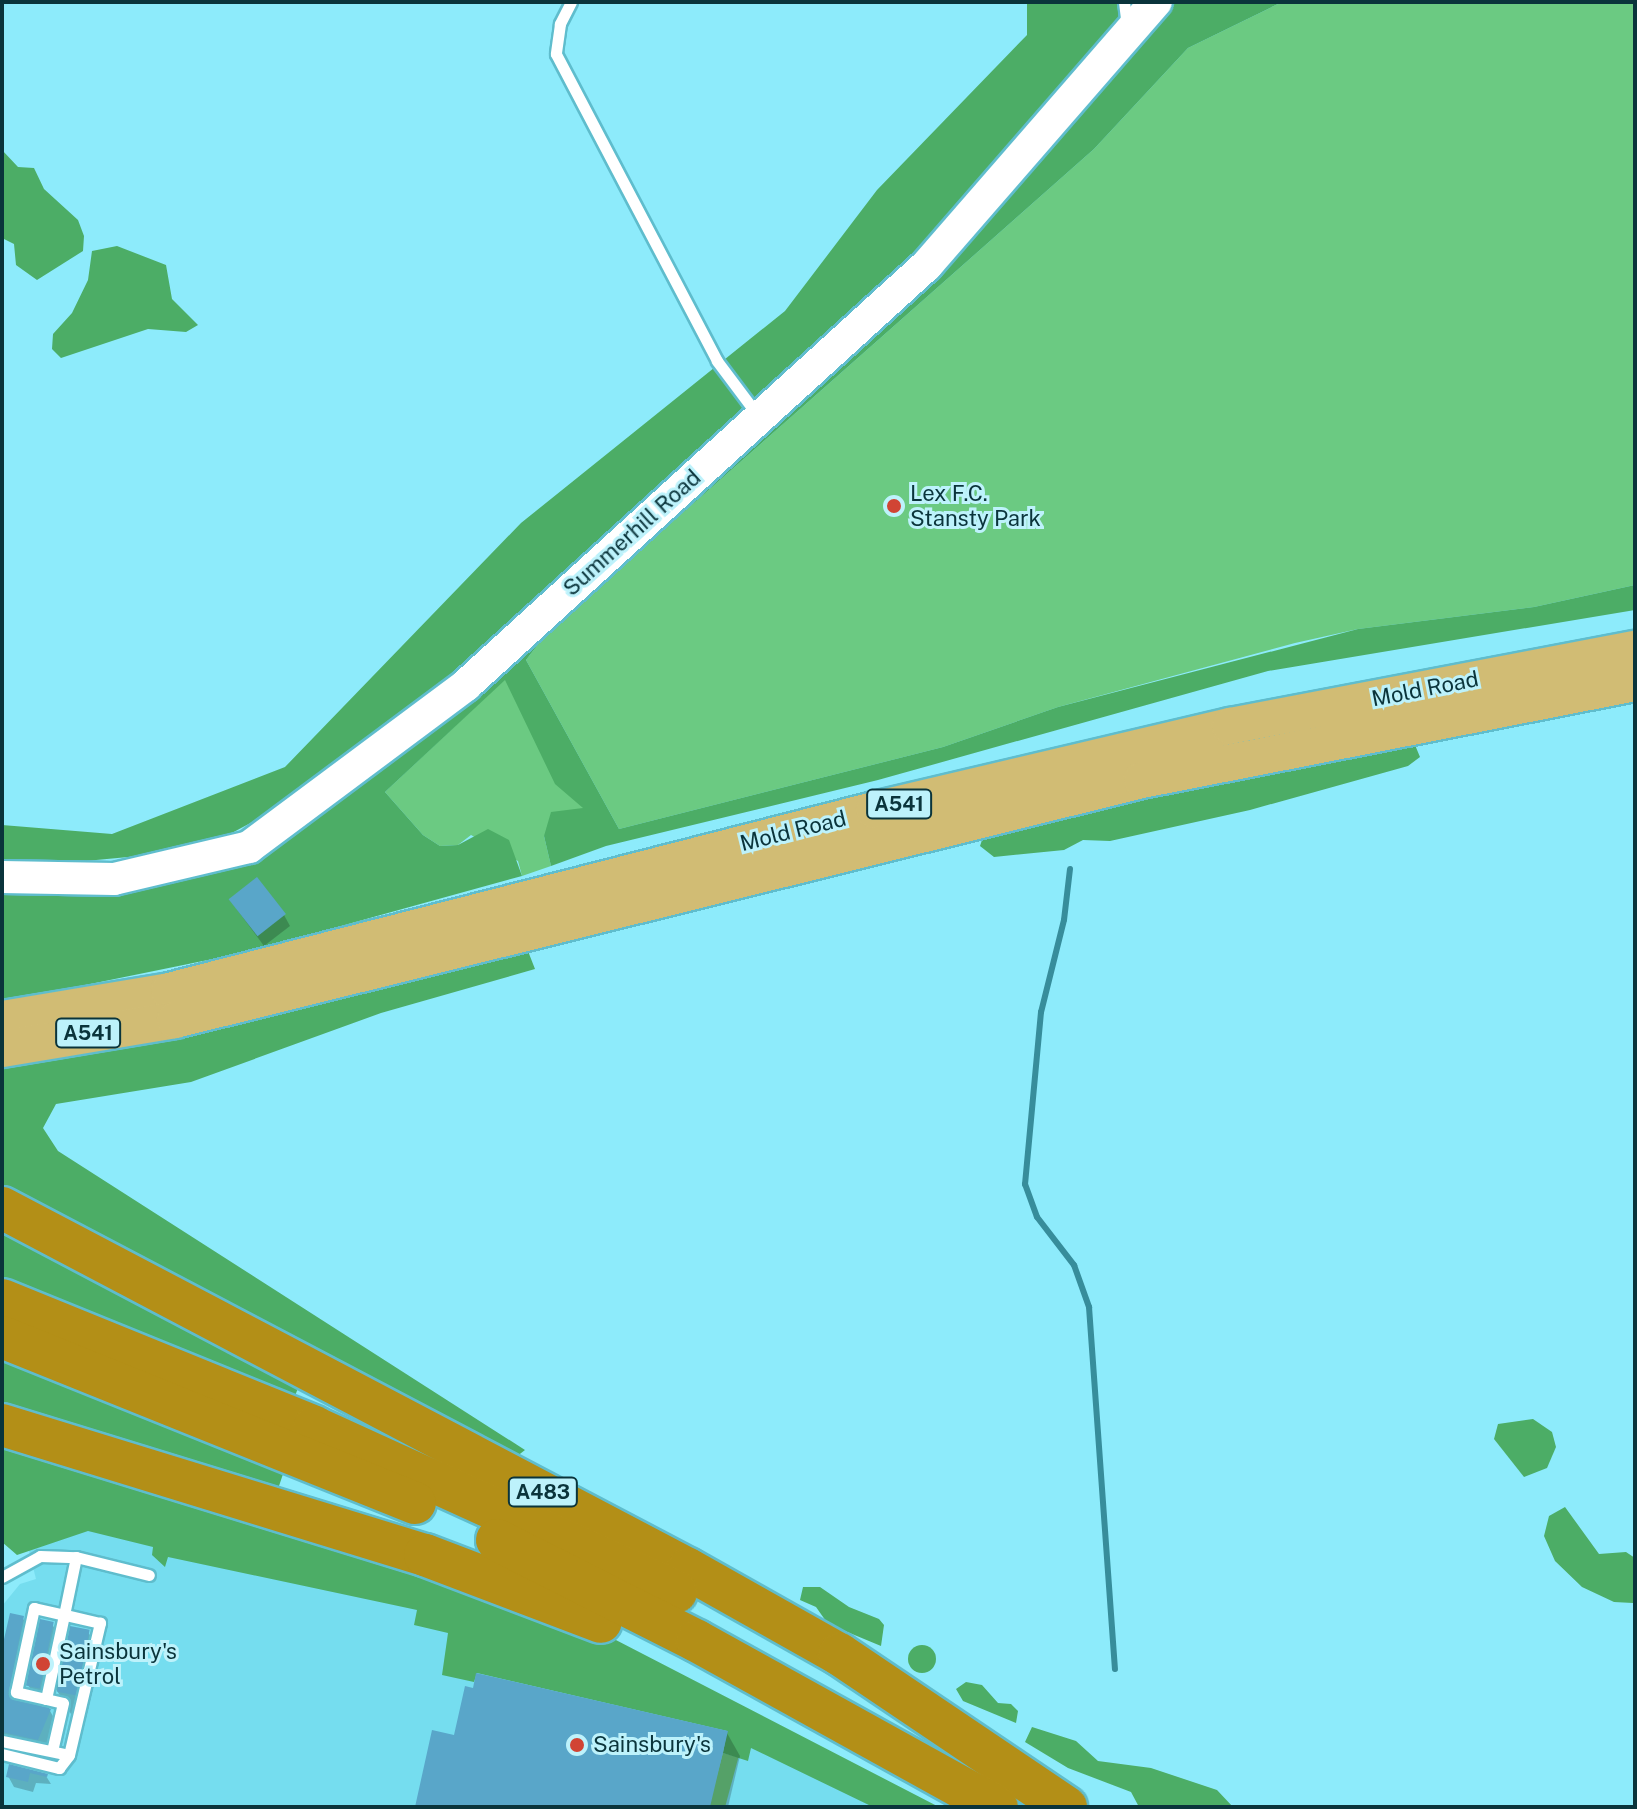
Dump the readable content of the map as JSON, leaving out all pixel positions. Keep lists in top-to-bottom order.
{
  "streets": {
    "highway": ["A483"],
    "main road": ["Mold Road", "A541"],
    "street": ["Summerhill Road"]
  },
  "places": ["Lex F.C. Stansty Park", "Sainsbury's Petrol", "Sainsbury's"]
}
